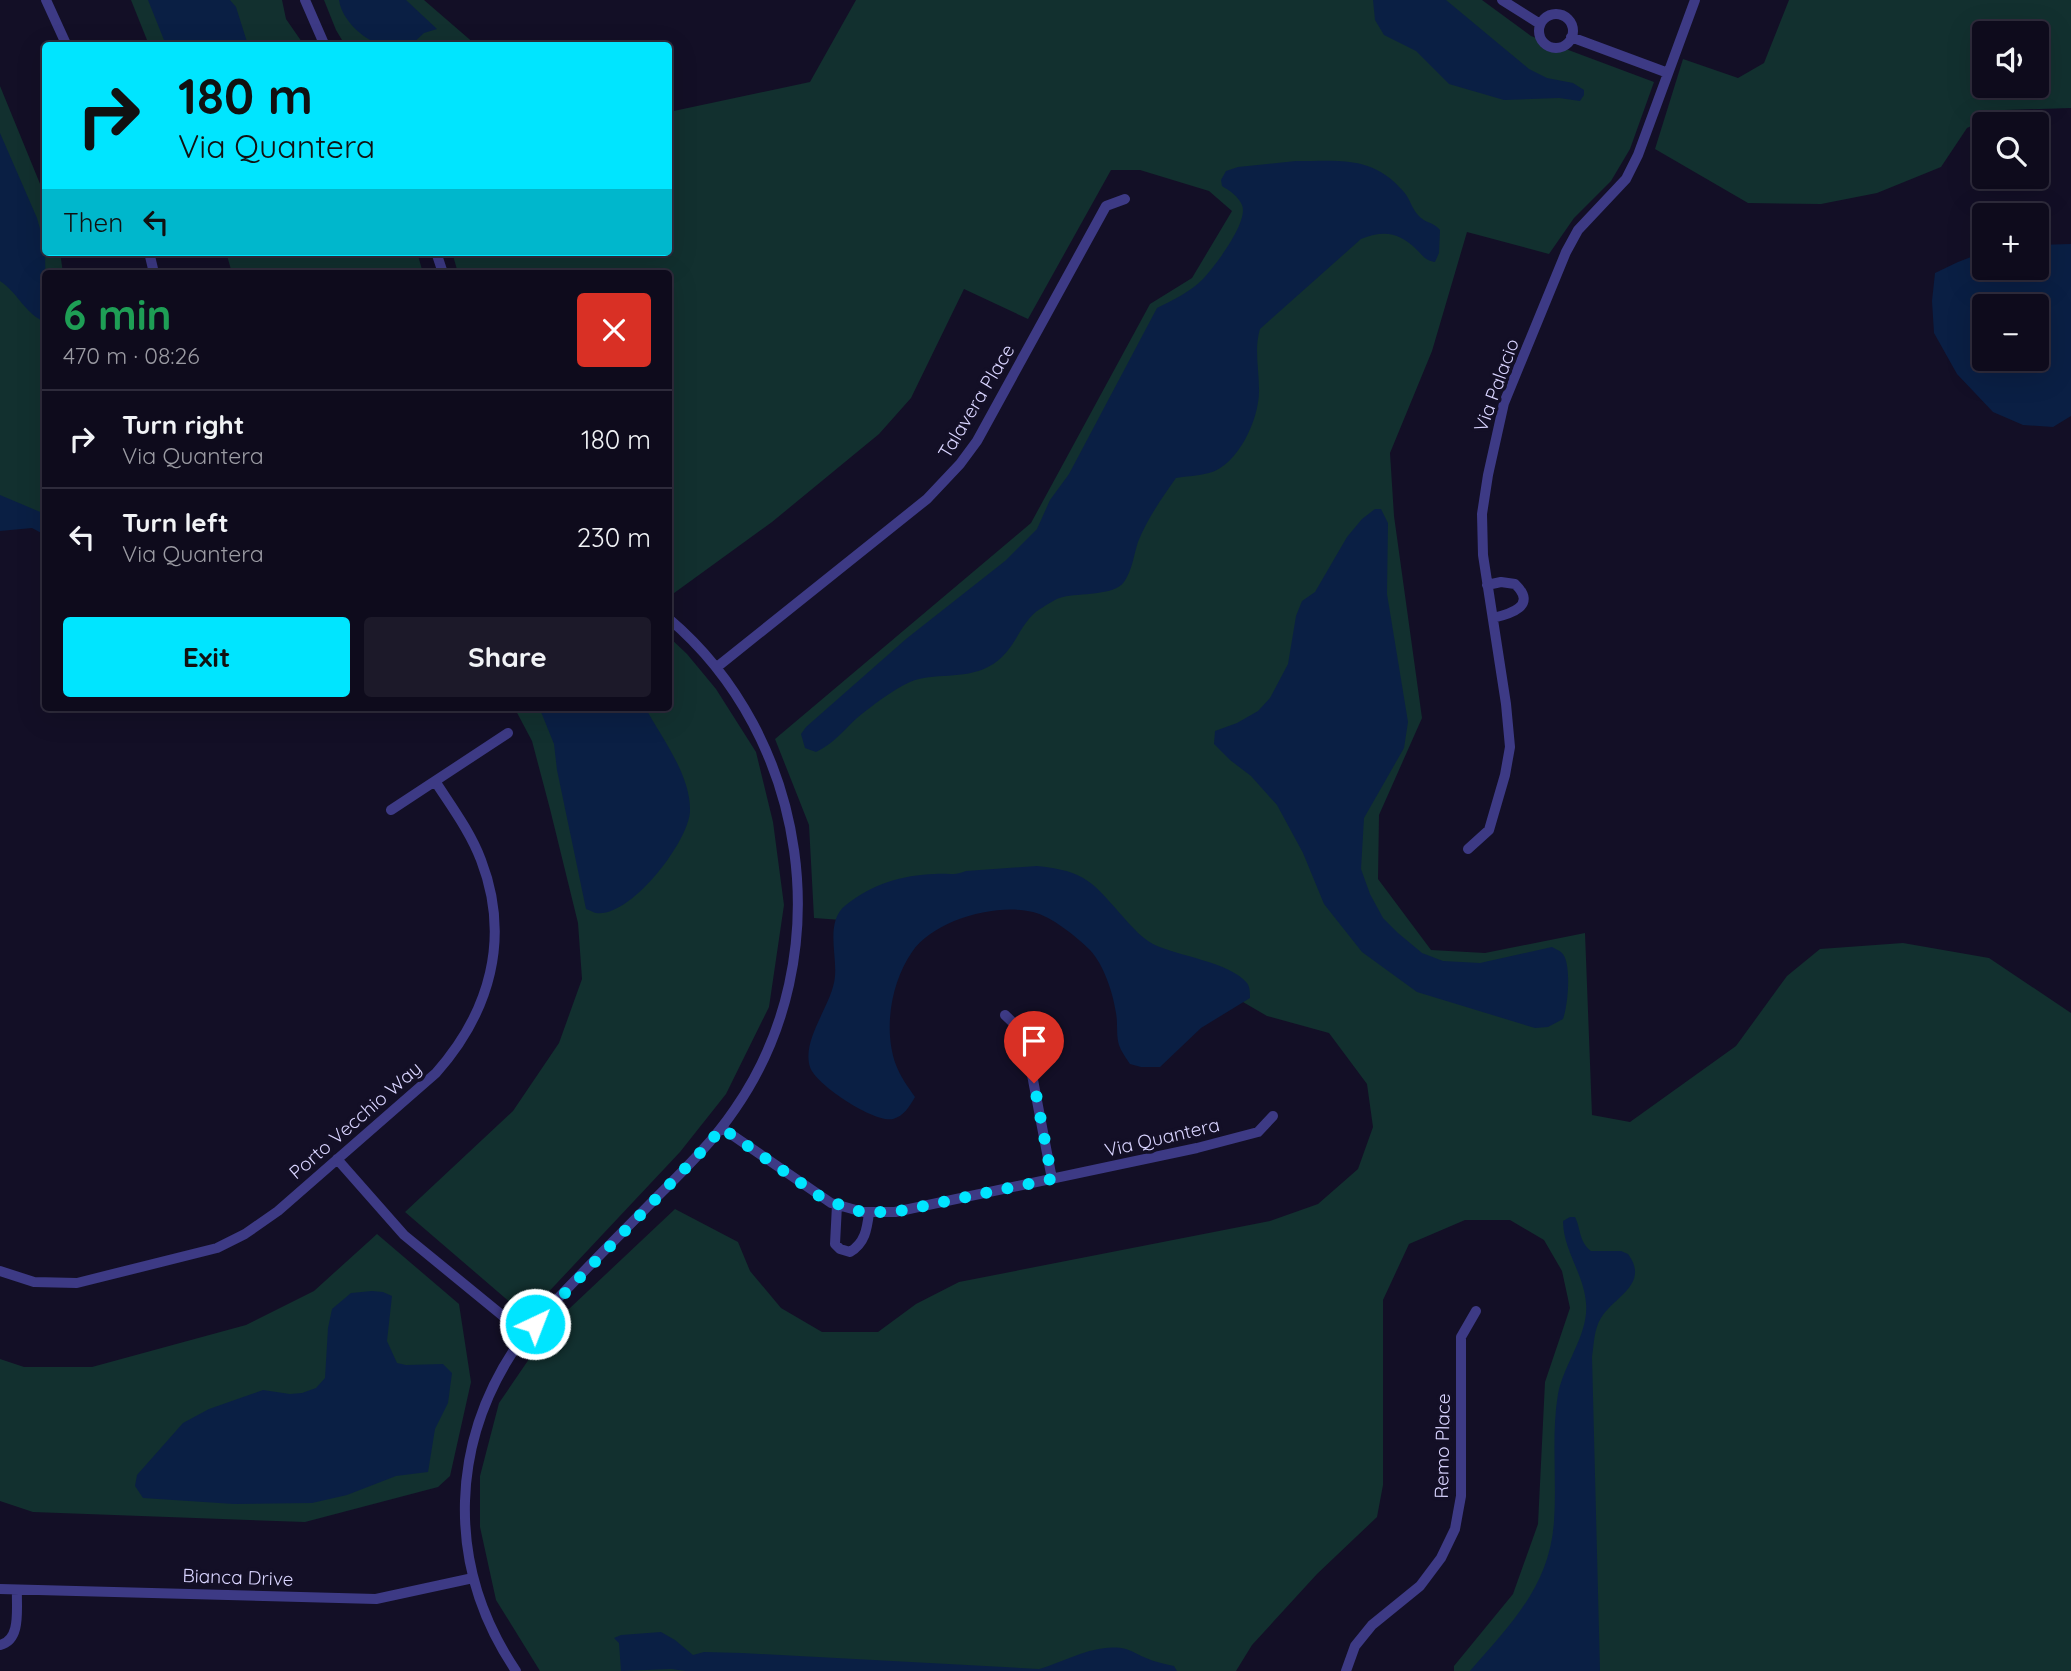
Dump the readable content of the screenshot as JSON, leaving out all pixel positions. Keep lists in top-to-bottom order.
{
  "streets": {
    "street": [
      "Via Palacio",
      "Talavera Place",
      "Porto Vecchio Way",
      "Via Quantera",
      "Remo Place",
      "Bianca Drive"
    ]
  },
  "page": {
    "map_buttons": ["+", "−"],
    "turn": ["180 m", "Via Quantera"],
    "then": "Then",
    "heading": ["6 min", "470 m · 08:26"],
    "list": [
      {
        "name": "Turn right",
        "note": "Via Quantera",
        "value": "180 m"
      },
      {
        "name": "Turn left",
        "note": "Via Quantera",
        "value": "230 m"
      }
    ],
    "buttons": ["Exit", "Share"]
  }
}
